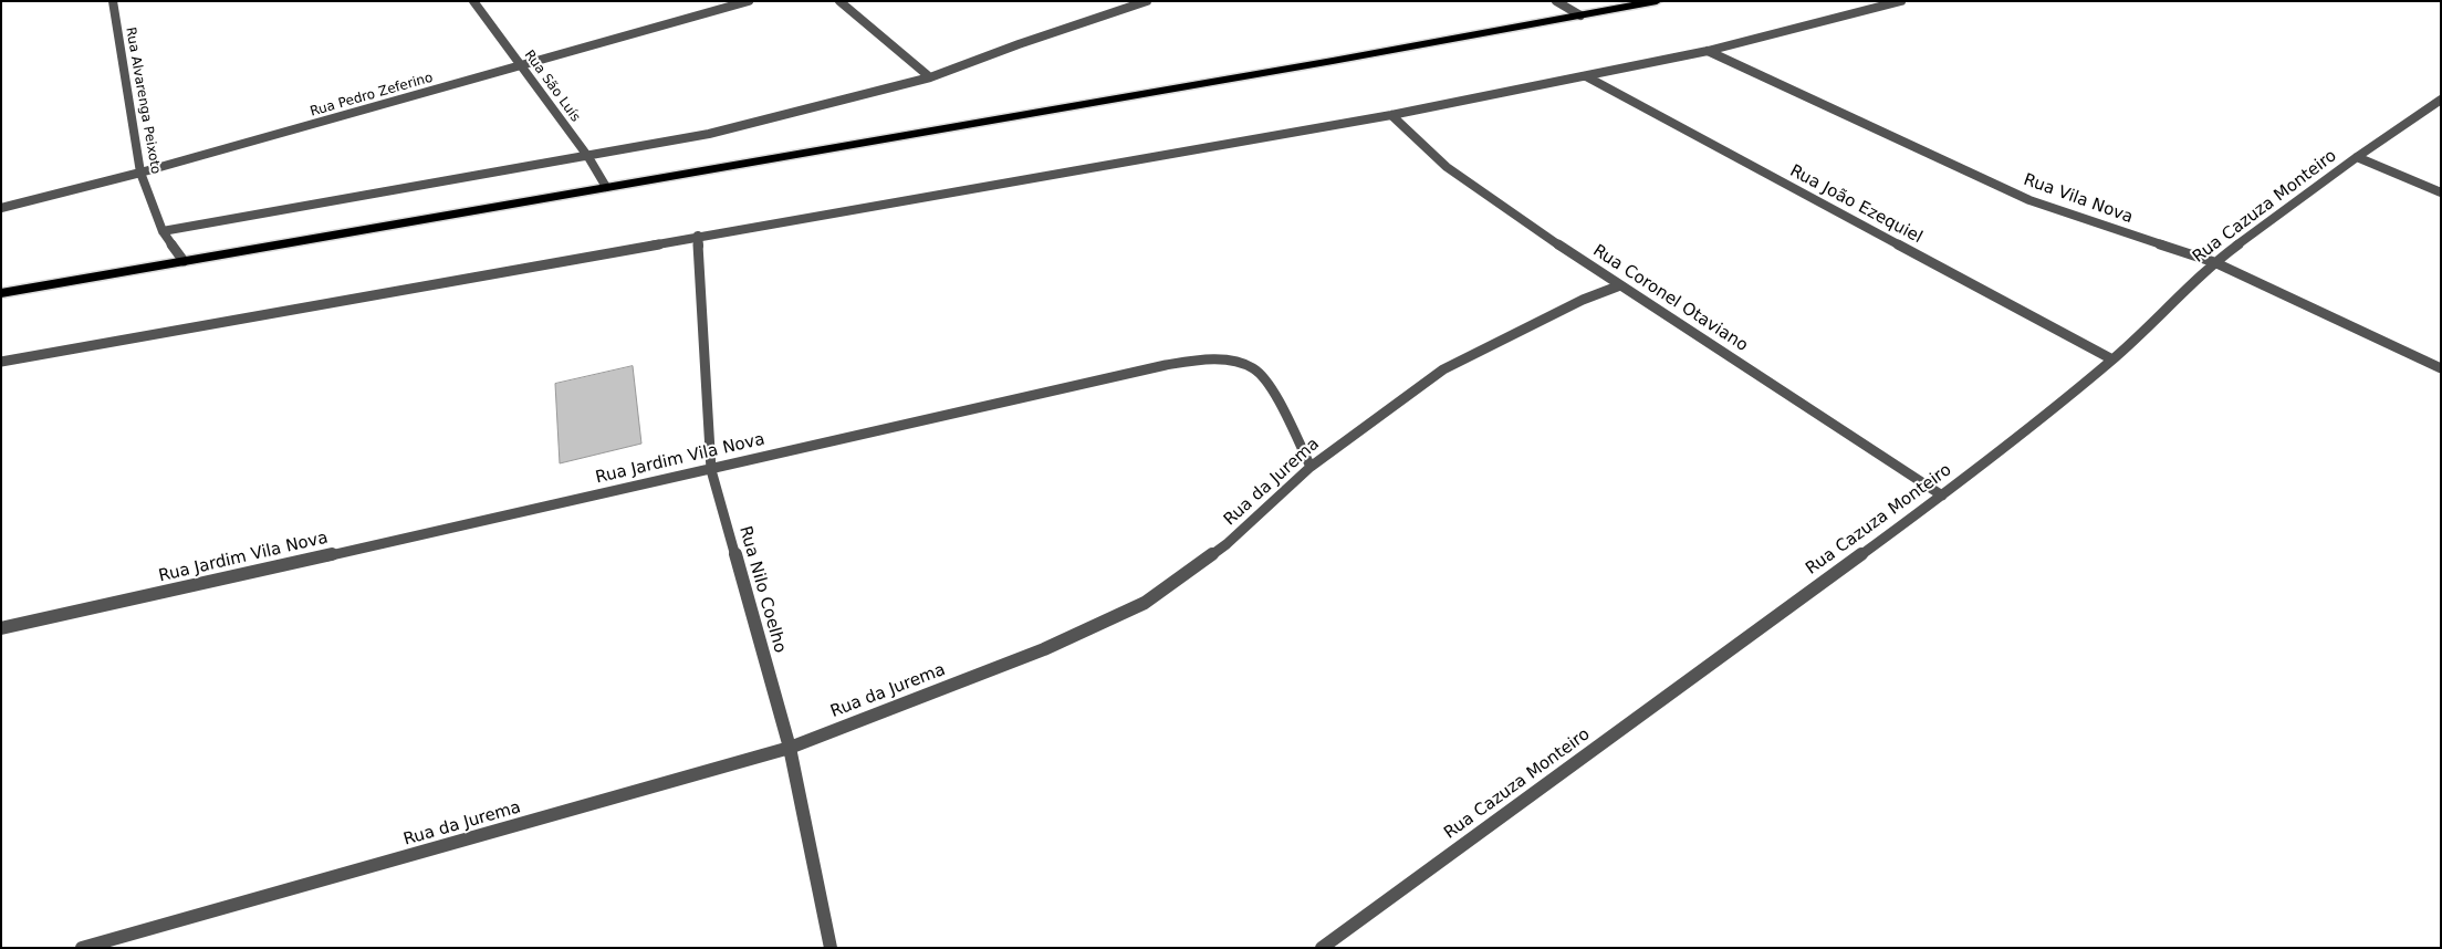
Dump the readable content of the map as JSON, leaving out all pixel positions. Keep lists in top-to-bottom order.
{
  "streets": {
    "street": [
      "Rua São Luís",
      "Rua Pedro Zeferino",
      "Rua Alvarenga Peixoto",
      "Rua Vila Nova",
      "Rua João Ezequiel",
      "Rua Cazuza Monteiro",
      "Rua Coronel Otaviano",
      "Rua Jardim Vila Nova",
      "Rua da Jurema",
      "Rua Nilo Coelho"
    ]
  },
  "crossings": [
    ["Rua São Luís", "Rua Pedro Zeferino"],
    ["Rua Pedro Zeferino", "Rua Alvarenga Peixoto"],
    ["Rua Vila Nova", "Rua Cazuza Monteiro"],
    ["Rua João Ezequiel", "Rua Cazuza Monteiro"],
    ["Rua Cazuza Monteiro", "Rua Coronel Otaviano"],
    ["Rua Coronel Otaviano", "Rua da Jurema"],
    ["Rua Jardim Vila Nova", "Rua da Jurema"],
    ["Rua Jardim Vila Nova", "Rua Nilo Coelho"],
    ["Rua da Jurema", "Rua Nilo Coelho"]
  ]
}
